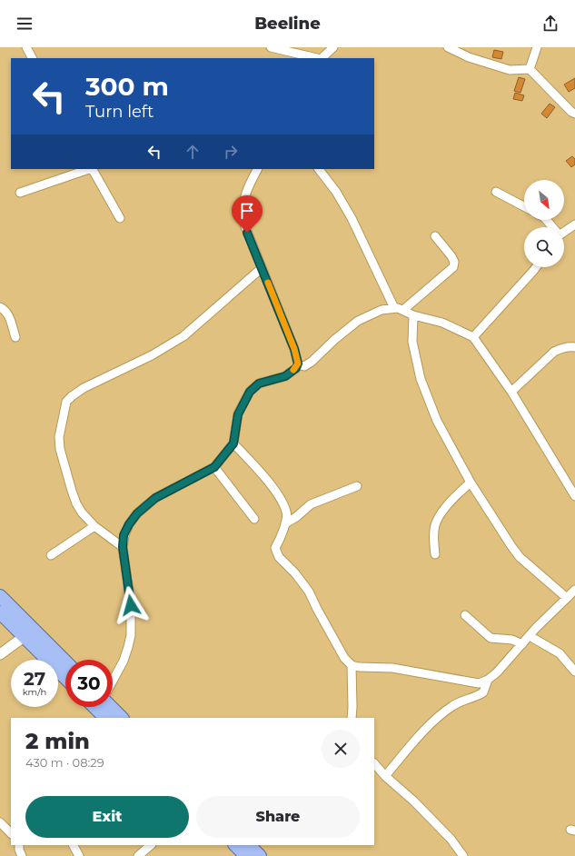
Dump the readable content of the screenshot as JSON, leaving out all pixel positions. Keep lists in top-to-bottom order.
{
  "north": "bottom right",
  "page": {
    "header": "Beeline",
    "turn": ["300 m", "Turn left"],
    "speed": "27 km/h",
    "limit": "30",
    "heading": ["2 min", "430 m · 08:29"],
    "buttons": ["Exit", "Share"]
  }
}
